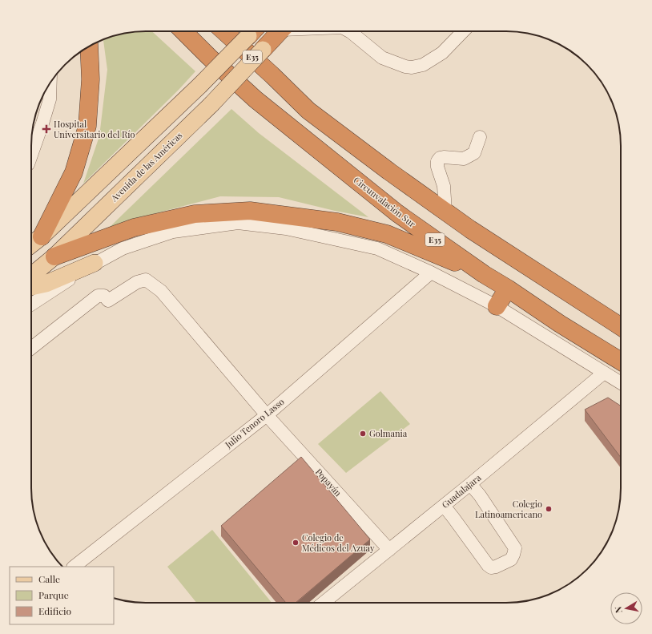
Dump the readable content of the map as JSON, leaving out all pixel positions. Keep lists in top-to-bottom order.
{
  "streets": {
    "highway": ["E35", "Circunvalación Sur"],
    "main road": ["Avenida de las Américas"],
    "street": ["Julio Tenoro Lasso", "Popayán", "Guadalajara"]
  },
  "crossings": [
    ["Julio Tenoro Lasso", "Popayán"],
    ["Popayán", "Guadalajara"]
  ],
  "places": {
    "health": ["Hospital Universitario del Río"],
    "other": ["Golmania", "Colegio Latinoamericano", "Colegio de Médicos del Azuay"]
  },
  "legend": ["Calle", "Parque", "Edificio"],
  "north": "left"
}
